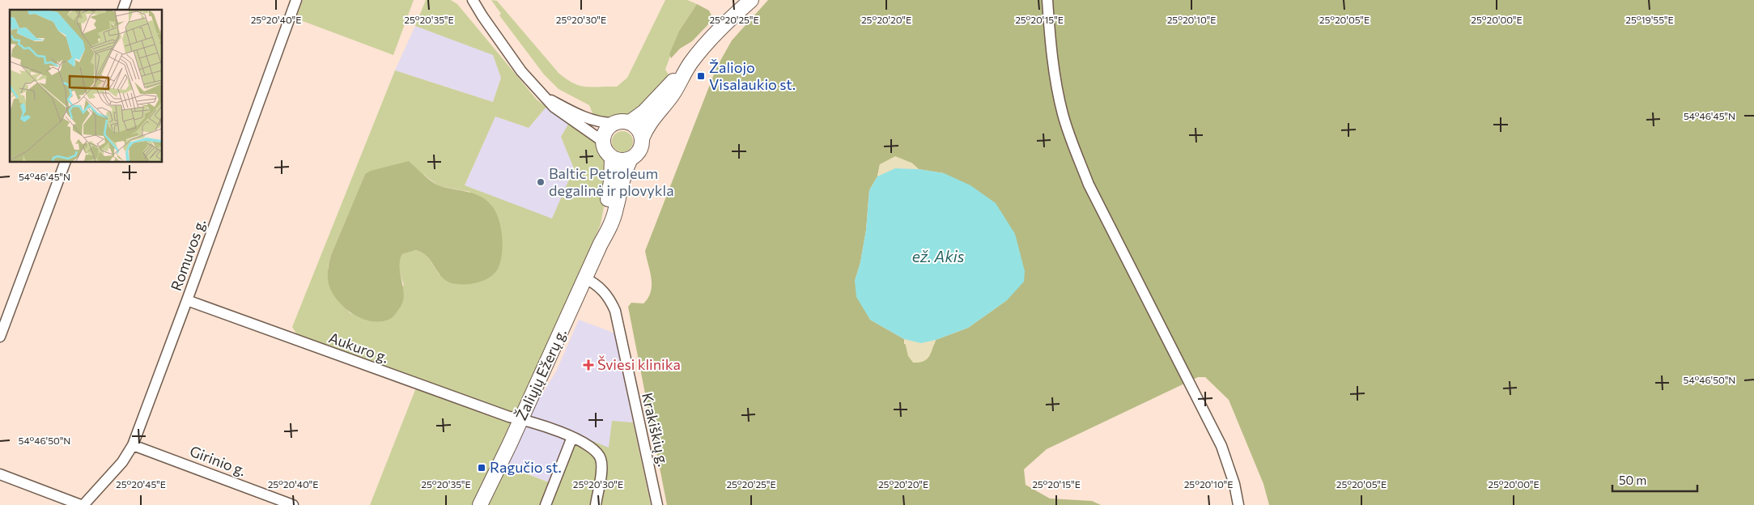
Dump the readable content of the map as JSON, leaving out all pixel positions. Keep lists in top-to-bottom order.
{
  "streets": {
    "main road": ["Žaliųjų Ežerų g."],
    "street": [
      "Romuvos g.",
      "Aukuro g.",
      "Krakiškių g.",
      "Girinio g."
    ]
  },
  "crossings": [
    ["Romuvos g.", "Aukuro g."],
    ["Romuvos g.", "Girinio g."],
    ["Aukuro g.", "Žaliųjų Ežerų g."],
    ["Žaliųjų Ežerų g.", "Krakiškių g."]
  ],
  "water": ["ež. Akis"],
  "places": {
    "transit": ["Žaliojo Visalaukio st.", "Ragučio st."],
    "other": ["Baltic Petroleum degalinė ir plovykla"],
    "health": ["Šviesi klinika"]
  },
  "scale_bar": "50 m",
  "coordinates": [
    "25°20'40\"E",
    "25°20'35\"E",
    "25°20'30\"E",
    "25°20'25\"E",
    "25°20'20\"E",
    "25°20'15\"E",
    "25°20'10\"E",
    "25°20'05\"E",
    "25°20'00\"E",
    "25°19'55\"E",
    "54°46'45\"N",
    "54°46'50\"N",
    "25°20'45\"E"
  ]
}
